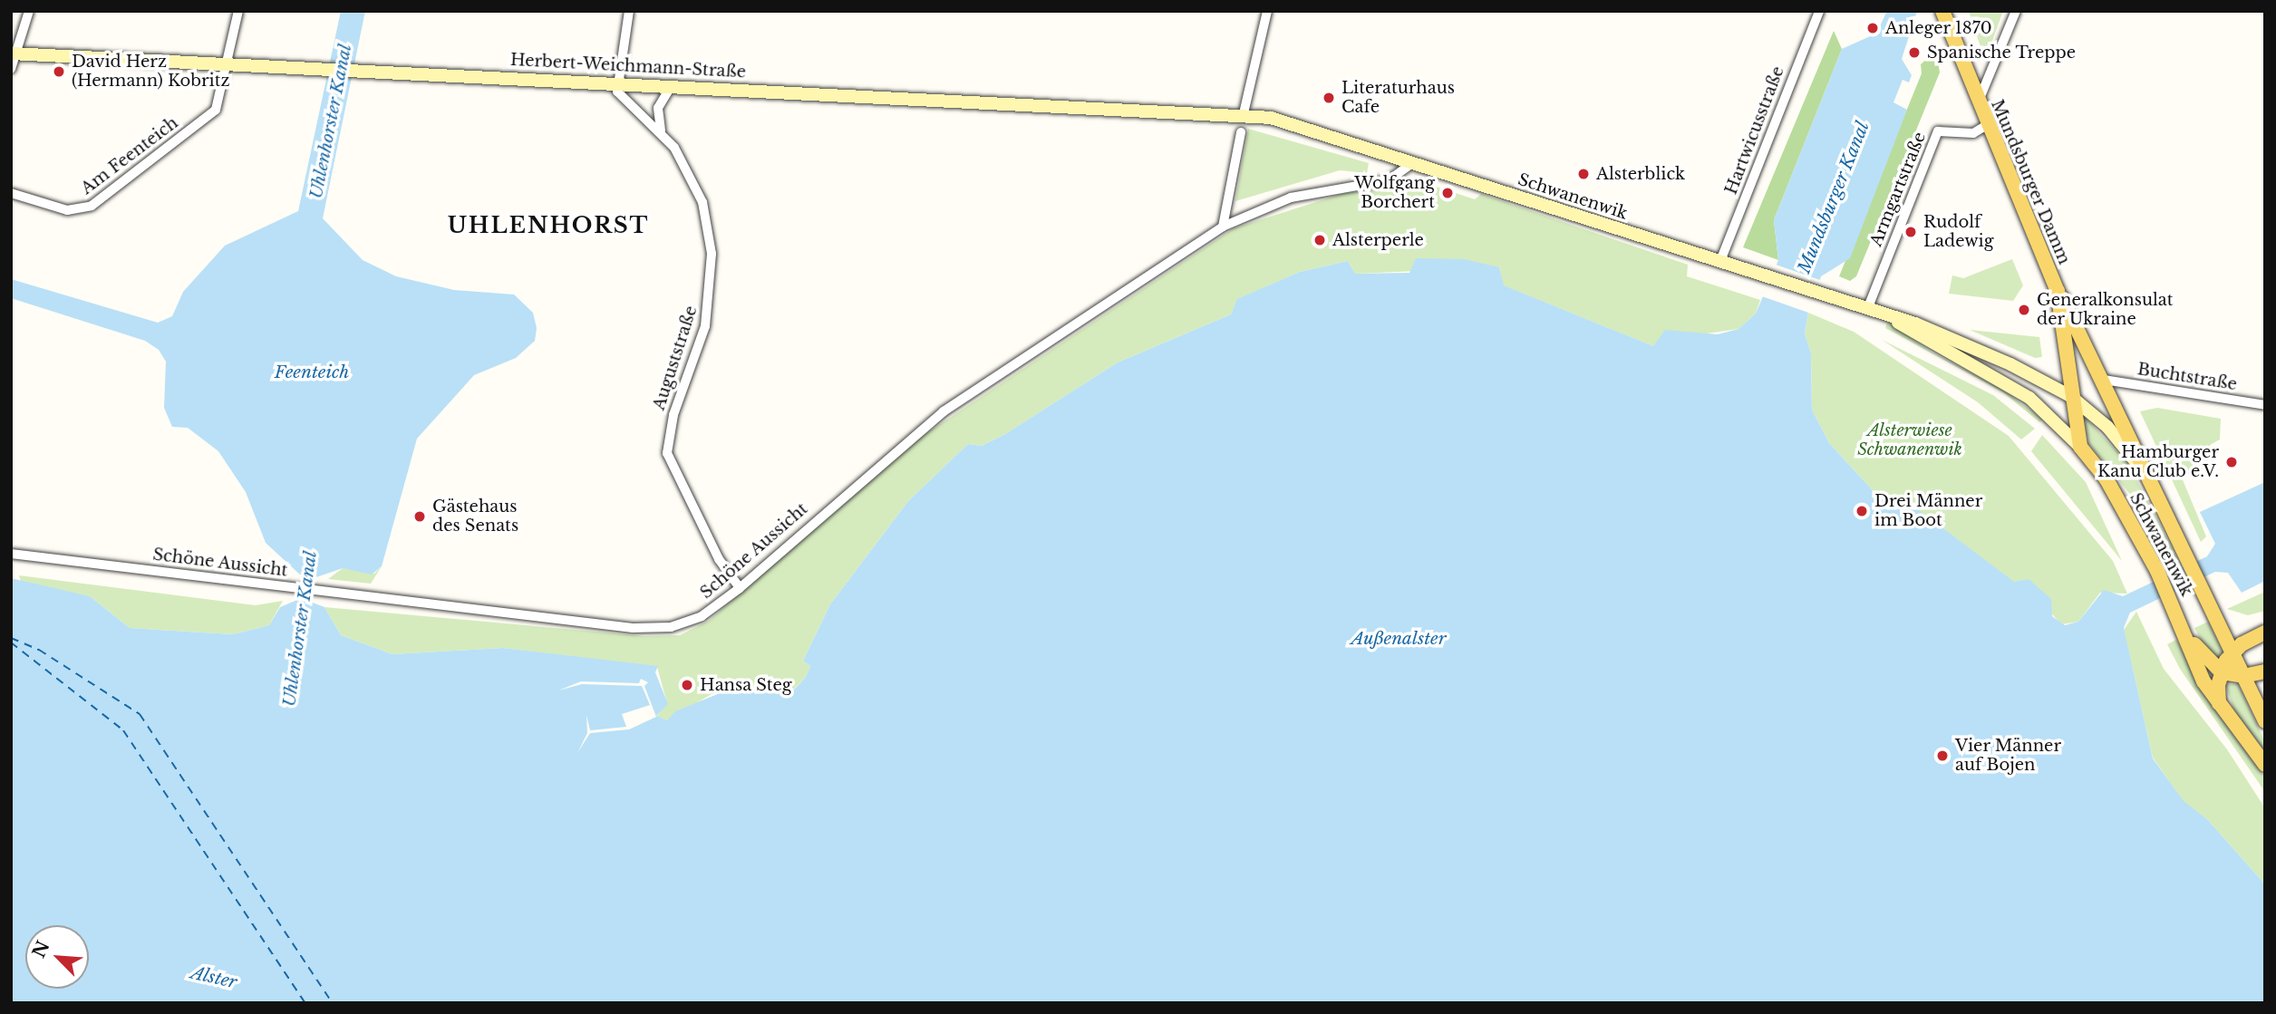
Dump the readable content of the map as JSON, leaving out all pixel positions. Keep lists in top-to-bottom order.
{
  "streets": {
    "main road": ["Herbert-Weichmann-Straße", "Mundsburger Damm", "Schwanenwik"],
    "street": [
      "Hartwicusstraße",
      "Am Feenteich",
      "Armgartstraße",
      "Auguststraße",
      "Buchtstraße",
      "Schöne Aussicht"
    ]
  },
  "crossings": [
    ["Herbert-Weichmann-Straße", "Am Feenteich"],
    ["Herbert-Weichmann-Straße", "Schwanenwik"],
    ["Herbert-Weichmann-Straße", "Auguststraße"],
    ["Hartwicusstraße", "Schwanenwik"],
    ["Mundsburger Damm", "Armgartstraße"],
    ["Mundsburger Damm", "Schwanenwik"],
    ["Armgartstraße", "Schwanenwik"],
    ["Schwanenwik", "Buchtstraße"],
    ["Schwanenwik", "Schöne Aussicht"],
    ["Auguststraße", "Schöne Aussicht"]
  ],
  "districts": ["UHLENHORST"],
  "water": [
    "Uhlenhorster Kanal",
    "Mundsburger Kanal",
    "Feenteich",
    "Außenalster",
    "Alster"
  ],
  "parks": ["Alsterwiese Schwanenwik"],
  "places": [
    "Anleger 1870",
    "Spanische Treppe",
    "David Herz (Hermann) Kobritz",
    "Literaturhaus Cafe",
    "Alsterblick",
    "Wolfgang Borchert",
    "Rudolf Ladewig",
    "Alsterperle",
    "Generalkonsulat der Ukraine",
    "Hamburger Kanu Club e.V.",
    "Drei Männer im Boot",
    "Gästehaus des Senats",
    "Hansa Steg",
    "Vier Männer auf Bojen"
  ],
  "north": "top left"
}
